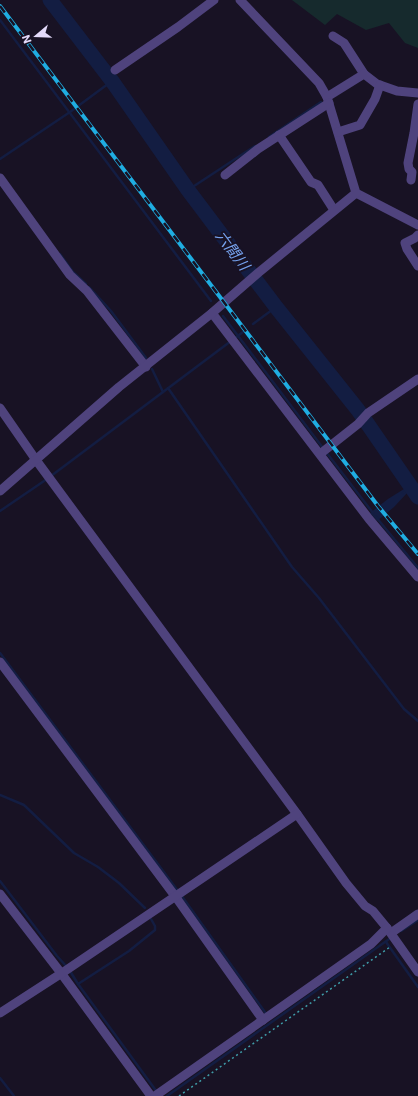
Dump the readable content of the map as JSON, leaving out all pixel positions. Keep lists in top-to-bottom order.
{
  "water": ["六間川"],
  "north": "left"
}
